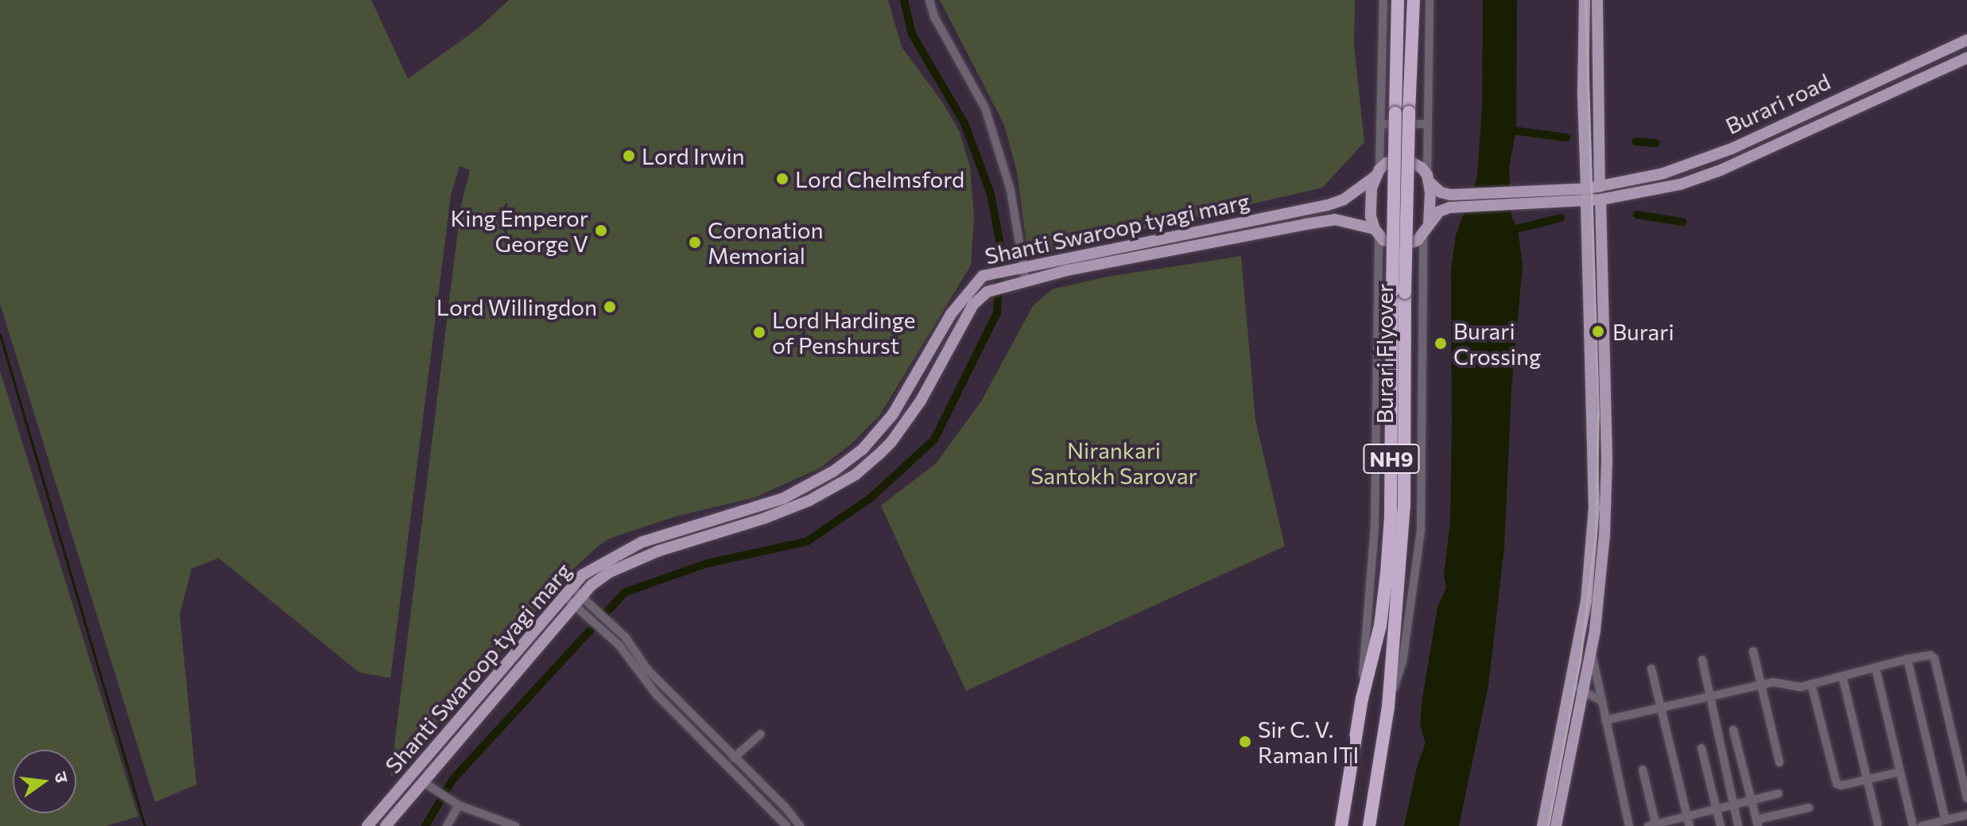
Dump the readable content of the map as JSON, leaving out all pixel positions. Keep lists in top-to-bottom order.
{
  "streets": {
    "highway": ["Burari Flyover", "NH9"],
    "main road": ["Burari road", "Shanti Swaroop tyagi marg"]
  },
  "crossings": [
    ["Burari Flyover", "NH9"]
  ],
  "parks": ["Nirankari Santokh Sarovar"],
  "places": [
    "Lord Irwin",
    "Lord Chelmsford",
    "King Emperor George V",
    "Coronation Memorial",
    "Lord Willingdon",
    "Burari",
    "Lord Hardinge of Penshurst",
    "Burari Crossing",
    "Sir C. V. Raman ITI"
  ],
  "north": "right"
}
